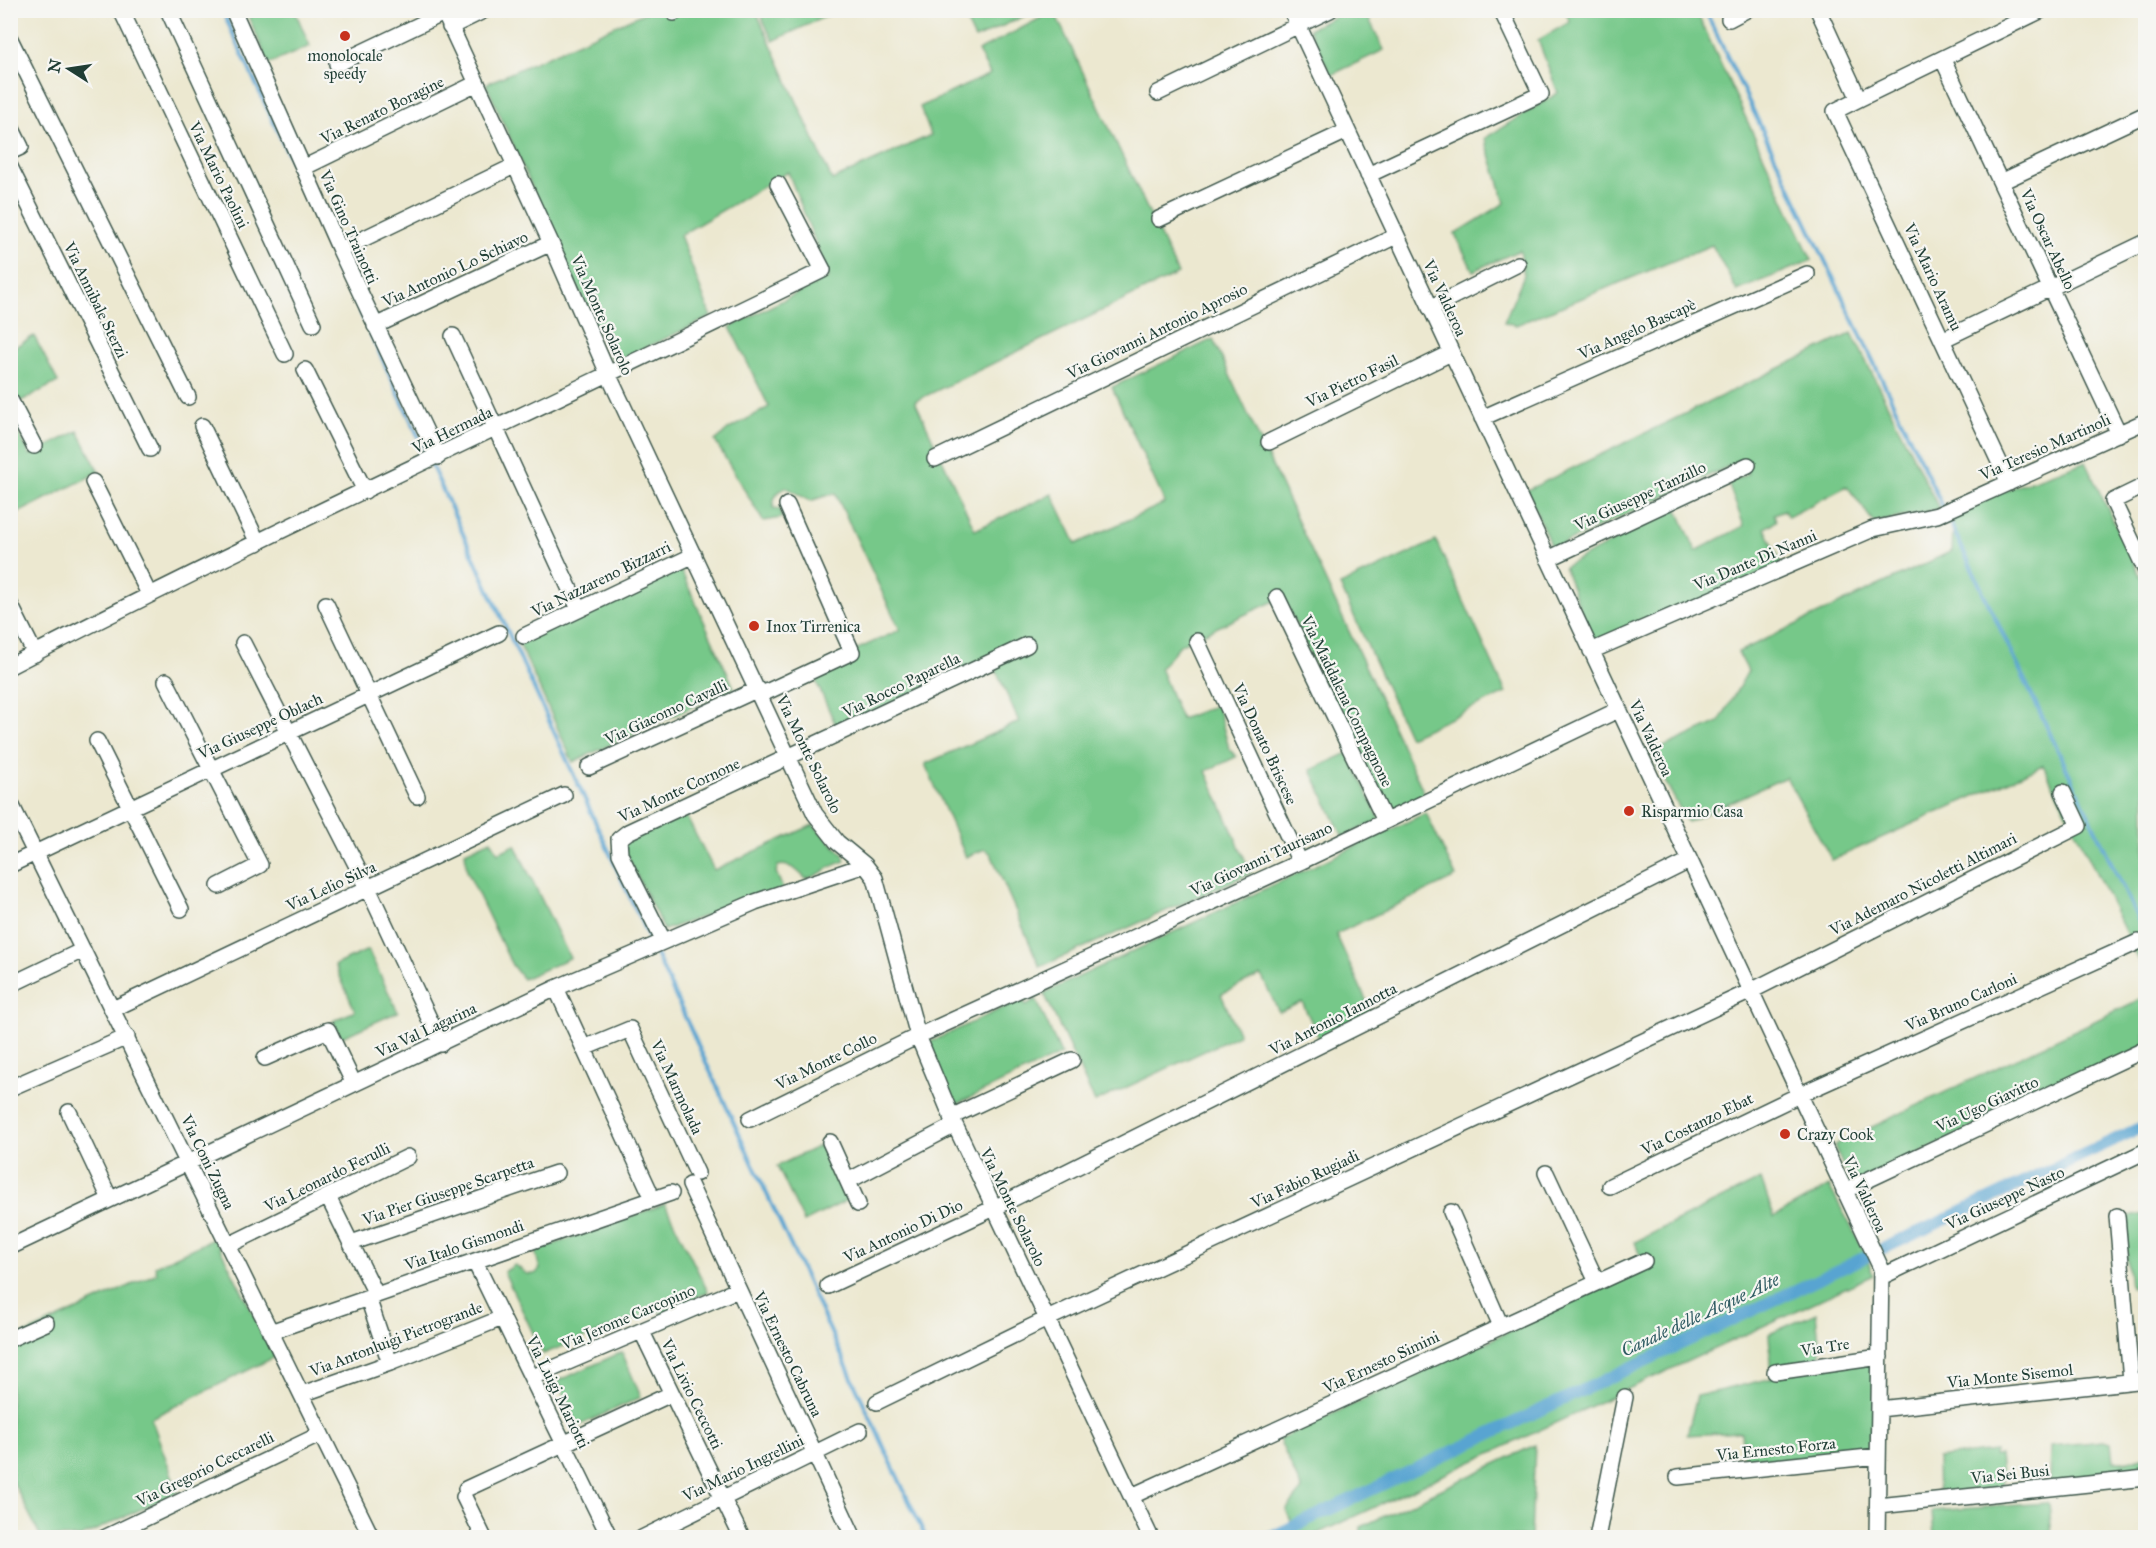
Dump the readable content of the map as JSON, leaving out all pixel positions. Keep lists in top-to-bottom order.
{
  "streets": {
    "street": [
      "Via Renato Boragine",
      "Via Mario Paolini",
      "Via Gino Trainotti",
      "Via Oscar Abello",
      "Via Antonio Lo Schiavo",
      "Via Mario Aramu",
      "Via Valderoa",
      "Via Annibale Sterzi",
      "Via Monte Solarolo",
      "Via Angelo Bascapè",
      "Via Giovanni Antonio Aprosio",
      "Via Pietro Fasil",
      "Via Hermada",
      "Via Teresio Martinoli",
      "Via Giuseppe Tanzillo",
      "Via Dante Di Nanni",
      "Via Nazzareno Bizzarri",
      "Via Rocco Paparella",
      "Via Maddalena Compagnone",
      "Via Giacomo Cavalli",
      "Via Giuseppe Oblach",
      "Via Donato Briscese",
      "Via Monte Cornone",
      "Via Giovanni Taurisano",
      "Via Ademaro Nicoletti Altimari",
      "Via Lelio Silva",
      "Via Bruno Carloni",
      "Via Antonio Iannotta",
      "Via Val Lagarina",
      "Via Monte Collo",
      "Via Marmolada",
      "Via Ugo Giavitto",
      "Via Costanzo Ebat",
      "Via Coni Zugna",
      "Via Leonardo Ferulli",
      "Via Fabio Rugiadi",
      "Via Pier Giuseppe Scarpetta",
      "Via Giuseppe Nasto",
      "Via Antonio Di Dio",
      "Via Italo Gismondi",
      "Via Jerome Carcopino",
      "Via Antonluigi Pietrogrande",
      "Via Tre",
      "Via Ernesto Cabruna",
      "Via Ernesto Simini",
      "Via Monte Sisemol",
      "Via Luigi Mariotti",
      "Via Livio Ceccotti",
      "Via Ernesto Forza",
      "Via Mario Ingrellini",
      "Via Gregorio Ceccarelli",
      "Via Sei Busi"
    ]
  },
  "crossings": [
    ["Via Renato Boragine", "Via Gino Trainotti"],
    ["Via Renato Boragine", "Via Monte Solarolo"],
    ["Via Gino Trainotti", "Via Antonio Lo Schiavo"],
    ["Via Gino Trainotti", "Via Hermada"],
    ["Via Oscar Abello", "Via Teresio Martinoli"],
    ["Via Antonio Lo Schiavo", "Via Monte Solarolo"],
    ["Via Mario Aramu", "Via Teresio Martinoli"],
    ["Via Valderoa", "Via Angelo Bascapè"],
    ["Via Valderoa", "Via Giovanni Antonio Aprosio"],
    ["Via Valderoa", "Via Pietro Fasil"],
    ["Via Valderoa", "Via Giuseppe Tanzillo"],
    ["Via Valderoa", "Via Dante Di Nanni"],
    ["Via Valderoa", "Via Giovanni Taurisano"],
    ["Via Valderoa", "Via Ademaro Nicoletti Altimari"],
    ["Via Valderoa", "Via Bruno Carloni"],
    ["Via Valderoa", "Via Antonio Iannotta"],
    ["Via Valderoa", "Via Ugo Giavitto"],
    ["Via Valderoa", "Via Costanzo Ebat"],
    ["Via Valderoa", "Via Fabio Rugiadi"],
    ["Via Valderoa", "Via Giuseppe Nasto"],
    ["Via Valderoa", "Via Tre"],
    ["Via Valderoa", "Via Monte Sisemol"],
    ["Via Valderoa", "Via Ernesto Forza"],
    ["Via Valderoa", "Via Sei Busi"],
    ["Via Monte Solarolo", "Via Hermada"],
    ["Via Monte Solarolo", "Via Nazzareno Bizzarri"],
    ["Via Monte Solarolo", "Via Rocco Paparella"],
    ["Via Monte Solarolo", "Via Giacomo Cavalli"],
    ["Via Monte Solarolo", "Via Monte Cornone"],
    ["Via Monte Solarolo", "Via Giovanni Taurisano"],
    ["Via Monte Solarolo", "Via Antonio Iannotta"],
    ["Via Monte Solarolo", "Via Val Lagarina"],
    ["Via Monte Solarolo", "Via Monte Collo"],
    ["Via Monte Solarolo", "Via Fabio Rugiadi"],
    ["Via Monte Solarolo", "Via Antonio Di Dio"],
    ["Via Monte Solarolo", "Via Ernesto Simini"],
    ["Via Teresio Martinoli", "Via Dante Di Nanni"],
    ["Via Rocco Paparella", "Via Monte Cornone"],
    ["Via Maddalena Compagnone", "Via Giovanni Taurisano"],
    ["Via Giuseppe Oblach", "Via Coni Zugna"],
    ["Via Donato Briscese", "Via Giovanni Taurisano"],
    ["Via Monte Cornone", "Via Val Lagarina"],
    ["Via Giovanni Taurisano", "Via Monte Collo"],
    ["Via Ademaro Nicoletti Altimari", "Via Fabio Rugiadi"],
    ["Via Lelio Silva", "Via Coni Zugna"],
    ["Via Bruno Carloni", "Via Costanzo Ebat"],
    ["Via Antonio Iannotta", "Via Antonio Di Dio"],
    ["Via Val Lagarina", "Via Coni Zugna"],
    ["Via Marmolada", "Via Ernesto Cabruna"],
    ["Via Coni Zugna", "Via Leonardo Ferulli"],
    ["Via Coni Zugna", "Via Italo Gismondi"],
    ["Via Coni Zugna", "Via Antonluigi Pietrogrande"],
    ["Via Coni Zugna", "Via Gregorio Ceccarelli"],
    ["Via Leonardo Ferulli", "Via Pier Giuseppe Scarpetta"],
    ["Via Pier Giuseppe Scarpetta", "Via Italo Gismondi"],
    ["Via Pier Giuseppe Scarpetta", "Via Antonluigi Pietrogrande"],
    ["Via Italo Gismondi", "Via Luigi Mariotti"],
    ["Via Jerome Carcopino", "Via Ernesto Cabruna"],
    ["Via Jerome Carcopino", "Via Luigi Mariotti"],
    ["Via Jerome Carcopino", "Via Livio Ceccotti"],
    ["Via Antonluigi Pietrogrande", "Via Luigi Mariotti"],
    ["Via Ernesto Cabruna", "Via Mario Ingrellini"],
    ["Via Livio Ceccotti", "Via Mario Ingrellini"]
  ],
  "water": ["Canale delle Acque Alte"],
  "places": [
    "monolocale speedy",
    "Inox Tirrenica",
    "Risparmio Casa",
    "Crazy Cook"
  ],
  "north": "left"
}
